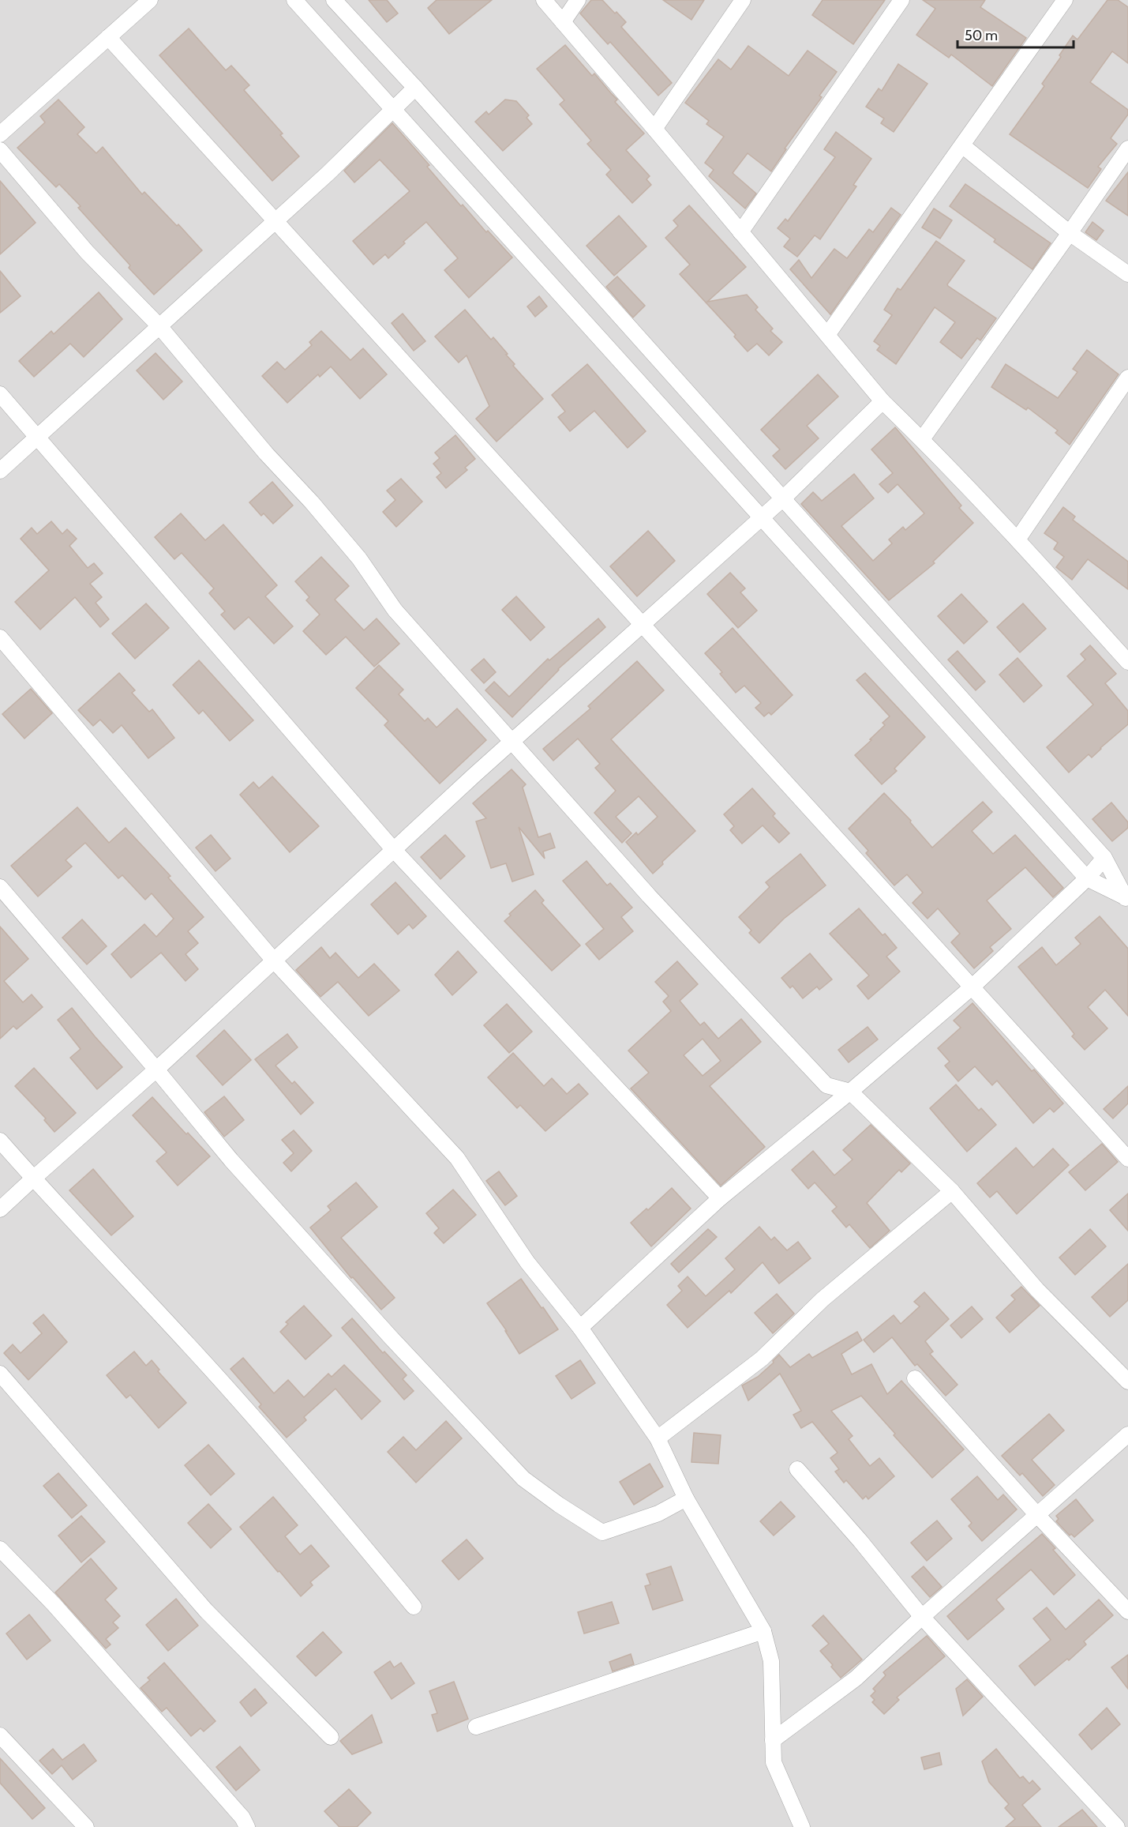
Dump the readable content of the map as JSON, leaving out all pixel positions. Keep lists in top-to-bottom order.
{
  "scale_bar": "50 m"
}
